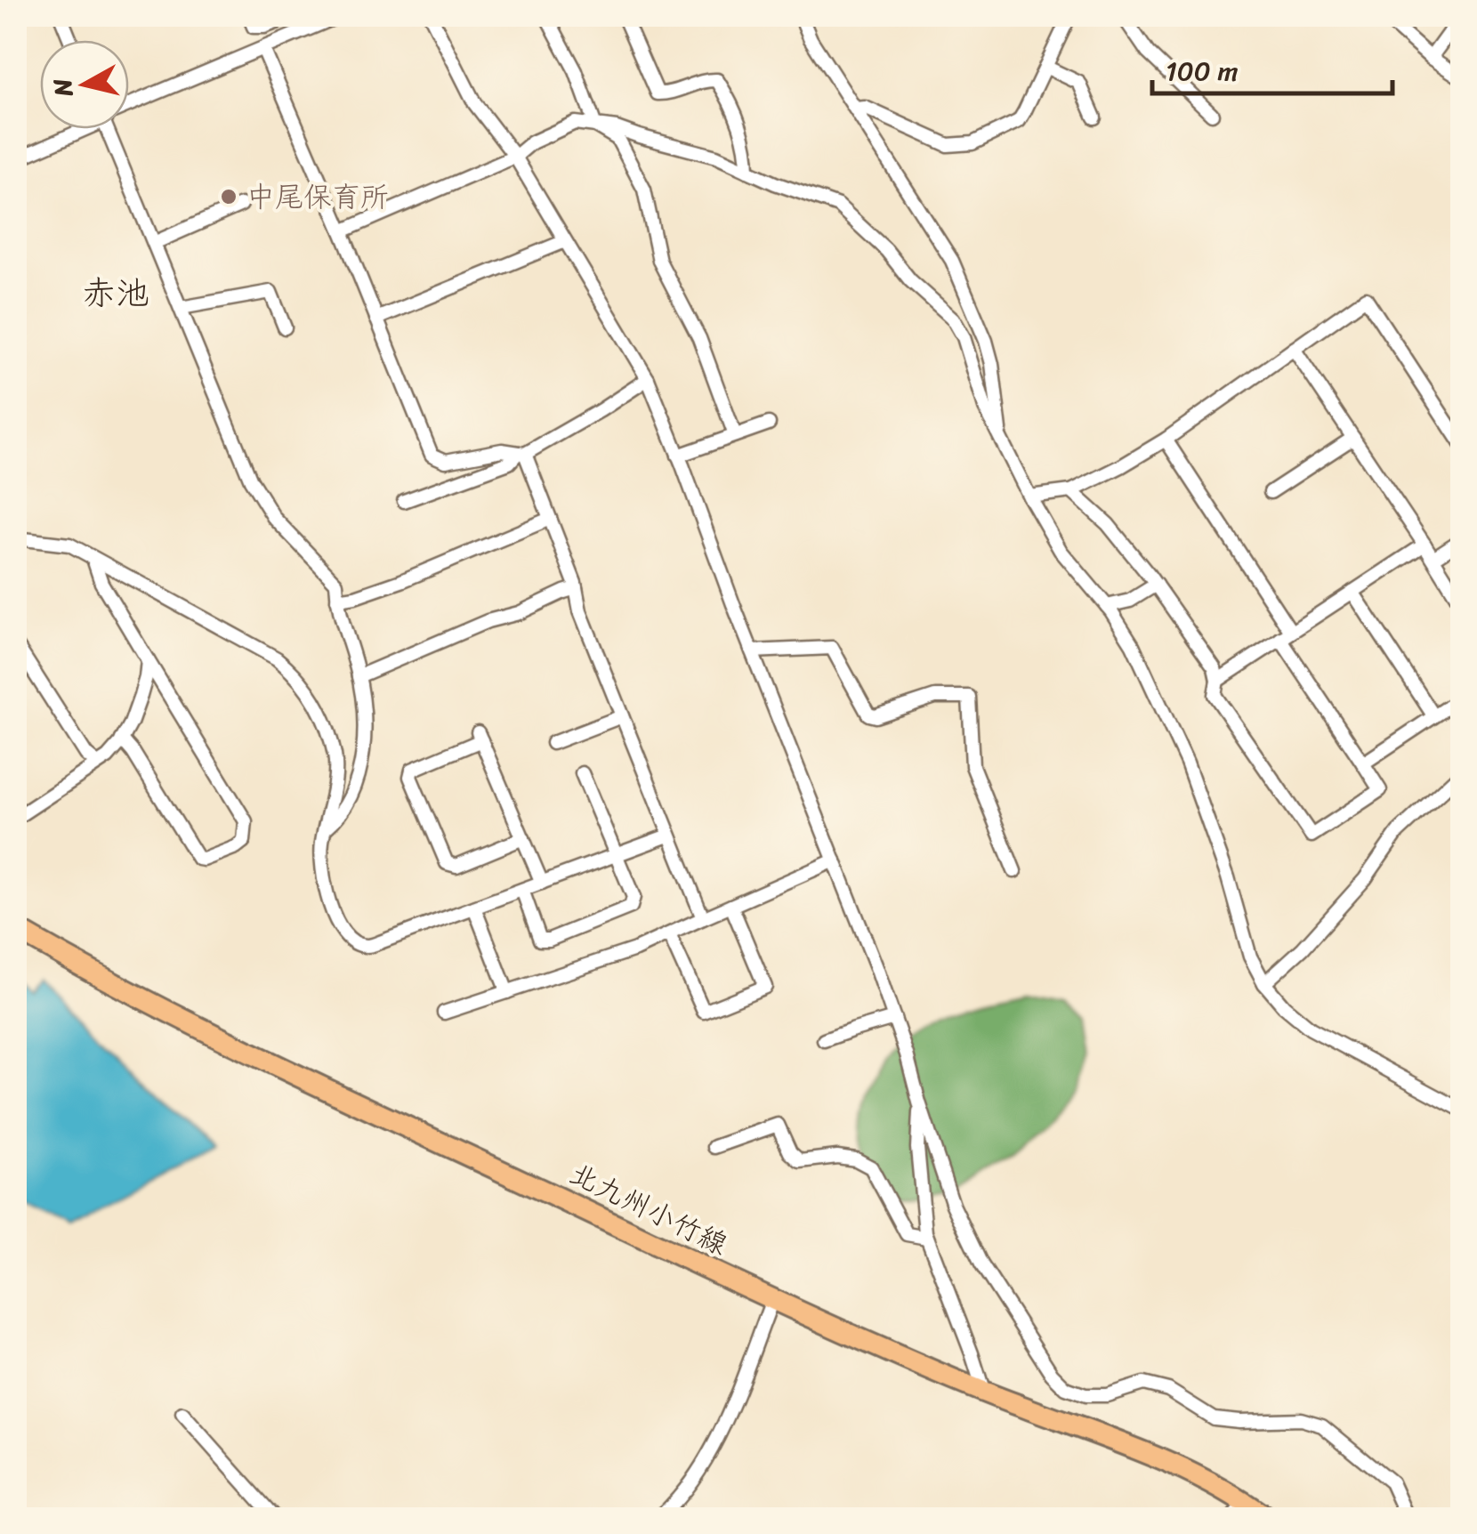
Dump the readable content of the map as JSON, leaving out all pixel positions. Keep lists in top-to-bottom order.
{
  "streets": {
    "main road": ["北九州小竹線"]
  },
  "districts": ["赤池"],
  "places": ["中尾保育所"],
  "scale_bar": "100 m",
  "north": "left"
}
